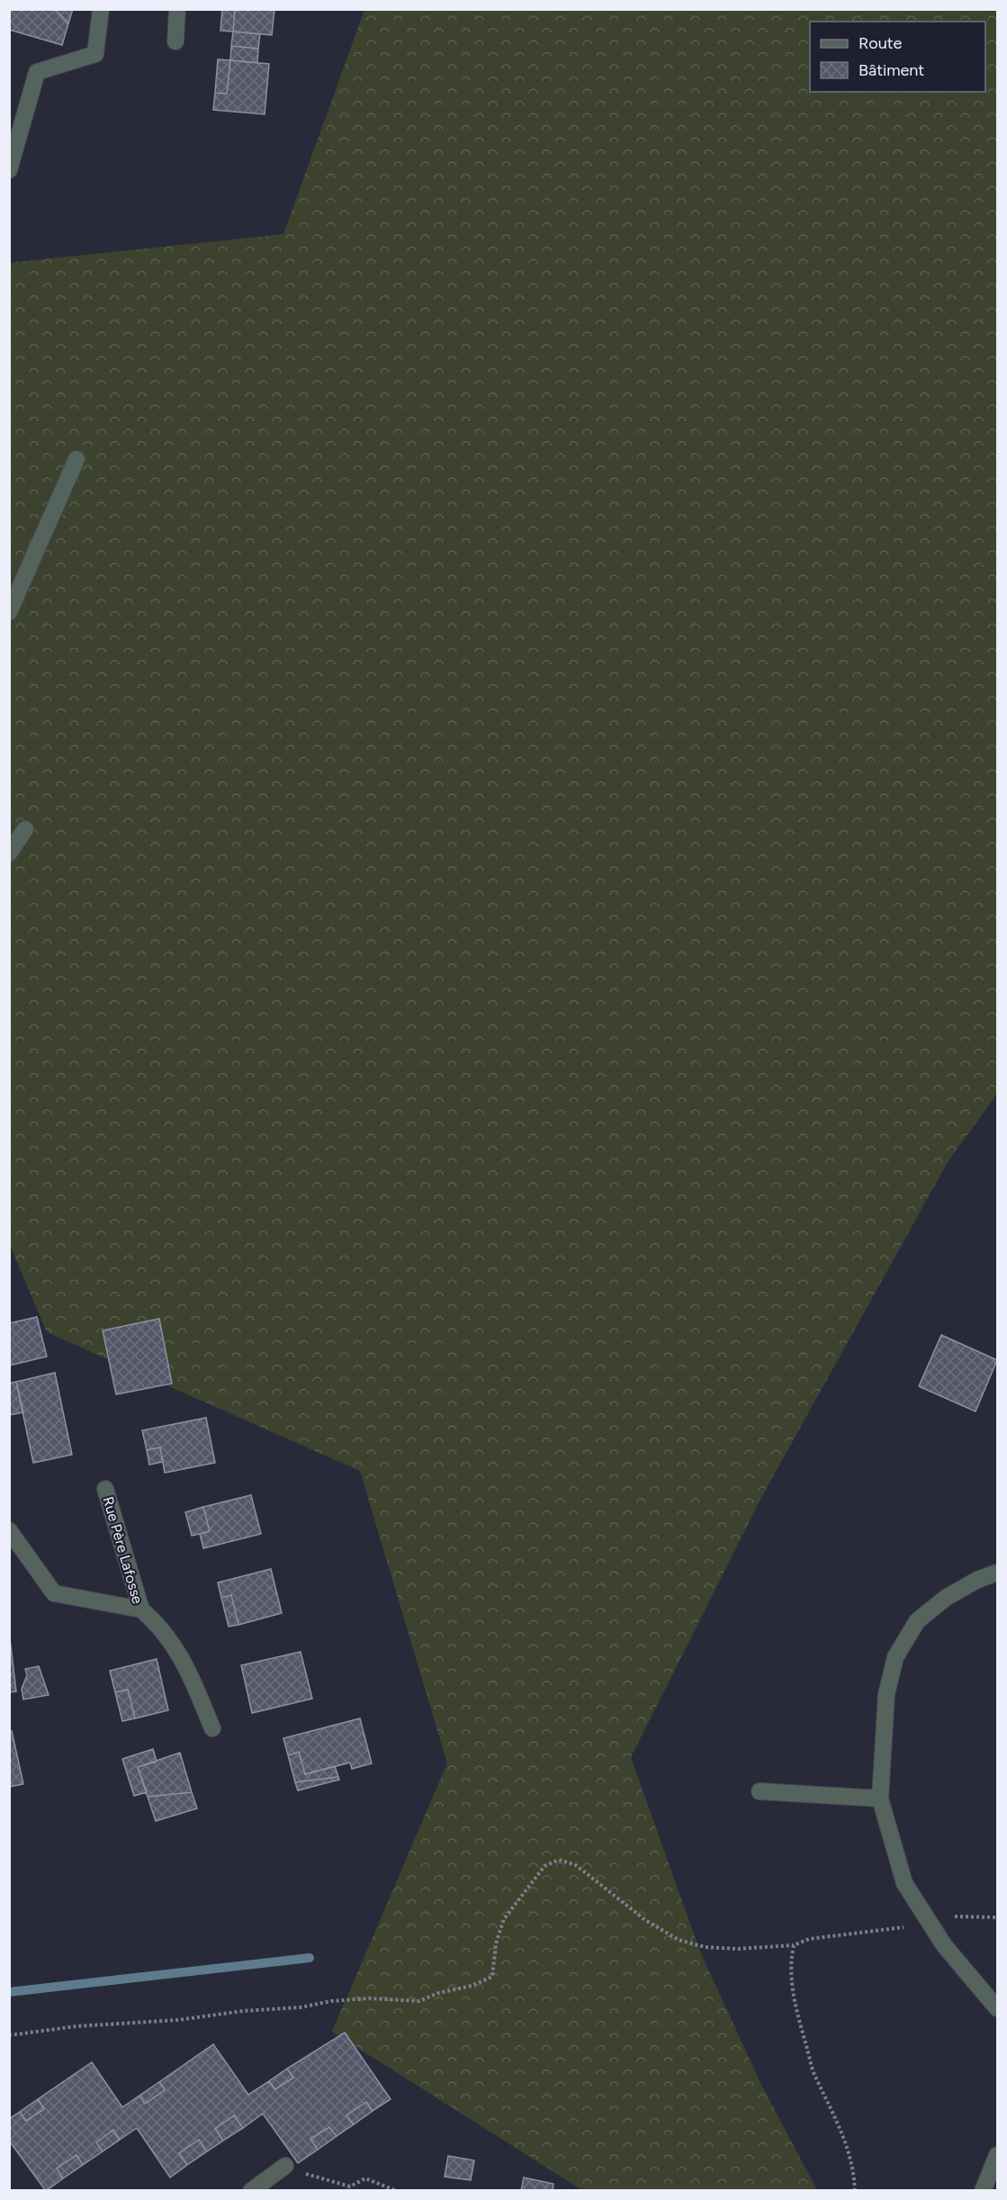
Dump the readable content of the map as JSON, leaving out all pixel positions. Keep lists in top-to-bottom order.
{
  "streets": {
    "street": ["Rue Père Lafosse"]
  },
  "legend": ["Route", "Bâtiment"]
}
